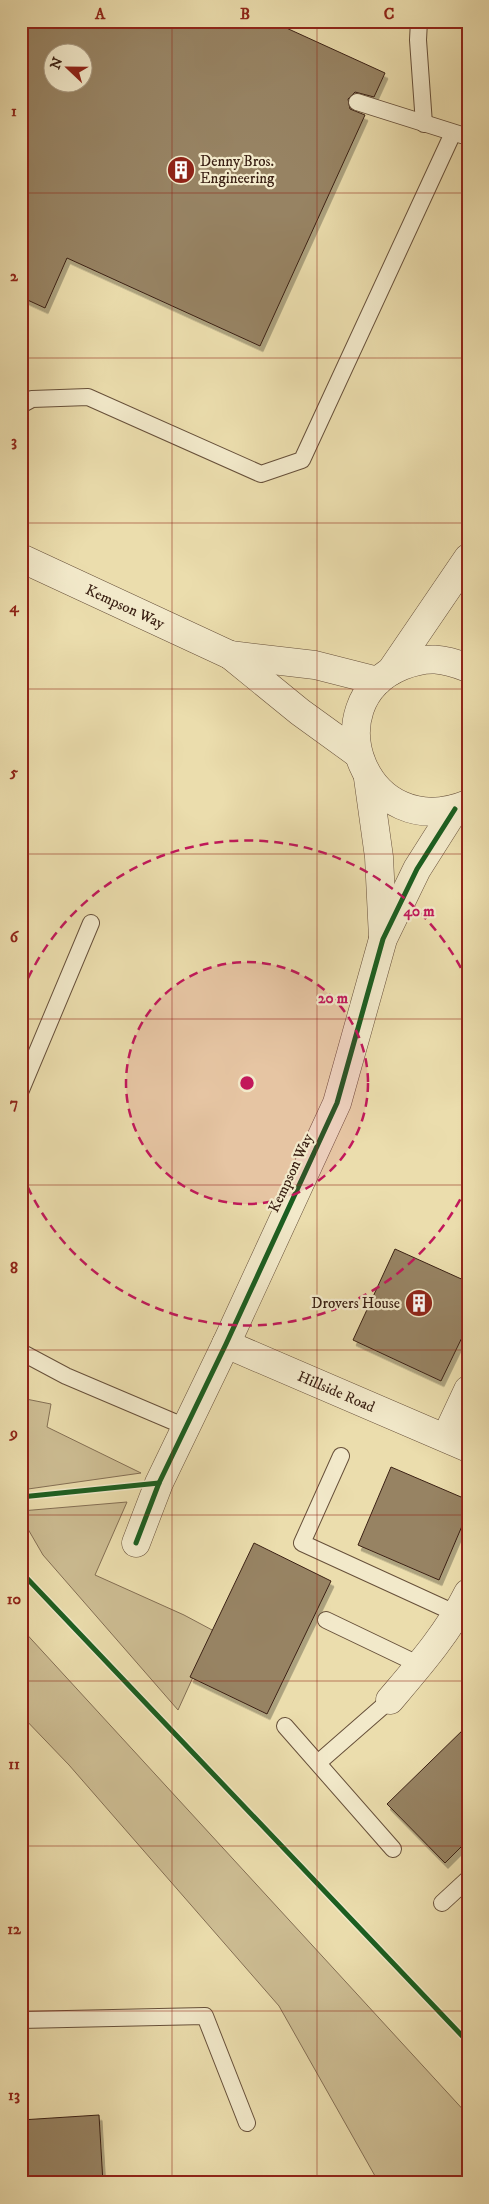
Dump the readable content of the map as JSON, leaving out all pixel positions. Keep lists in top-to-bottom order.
{
  "streets": {
    "street": ["Kempson Way", "Hillside Road"]
  },
  "crossings": [
    ["Kempson Way", "Hillside Road"]
  ],
  "places": {
    "building": ["Denny Bros. Engineering", "Drovers House"]
  },
  "north": "left",
  "grid": {
    "columns": ["A", "B", "C"],
    "rows": [
      "1",
      "2",
      "3",
      "4",
      "5",
      "6",
      "7",
      "8",
      "9",
      "10",
      "11",
      "12",
      "13"
    ]
  },
  "rings": ["40 m", "20 m"]
}
